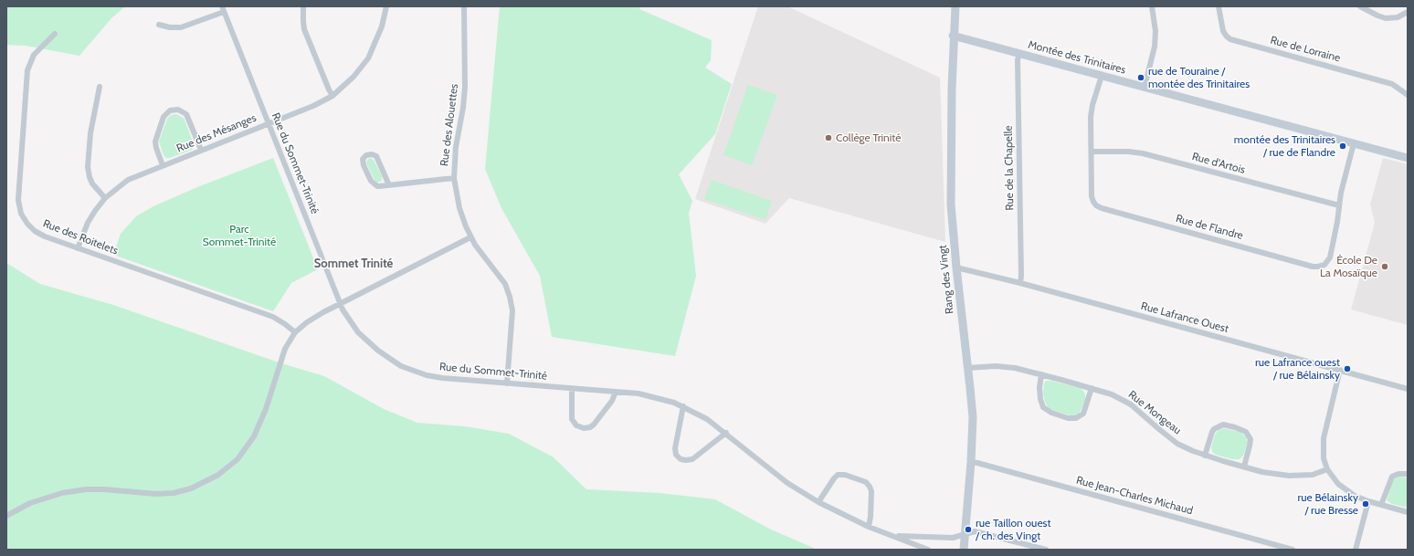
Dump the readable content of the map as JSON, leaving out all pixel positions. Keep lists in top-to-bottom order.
{
  "streets": {
    "street": [
      "Rue de Lorraine",
      "Montée des Trinitaires",
      "Rue des Alouettes",
      "Rue des Mésanges",
      "Rue du Sommet-Trinité",
      "Rue d'Artois",
      "Rue de la Chapelle",
      "Rue de Flandre",
      "Rue des Roitelets",
      "Rang des Vingt",
      "Rue Lafrance Ouest",
      "Rue Mongeau",
      "Rue Jean-Charles Michaud"
    ]
  },
  "crossings": [
    ["Montée des Trinitaires", "Rue de la Chapelle"],
    ["Montée des Trinitaires", "Rue de Flandre"],
    ["Montée des Trinitaires", "Rang des Vingt"],
    ["Rue des Alouettes", "Rue du Sommet-Trinité"],
    ["Rue des Mésanges", "Rue du Sommet-Trinité"],
    ["Rue des Mésanges", "Rue des Roitelets"],
    ["Rue du Sommet-Trinité", "Rang des Vingt"],
    ["Rue d'Artois", "Rue de Flandre"],
    ["Rue de la Chapelle", "Rue Lafrance Ouest"],
    ["Rang des Vingt", "Rue Lafrance Ouest"],
    ["Rang des Vingt", "Rue Mongeau"],
    ["Rang des Vingt", "Rue Jean-Charles Michaud"]
  ],
  "districts": ["Sommet Trinité"],
  "parks": ["Parc Sommet-Trinité"],
  "places": [
    "rue de Touraine / montée des Trinitaires",
    "Collège Trinité",
    "montée des Trinitaires / rue de Flandre",
    "École De La Mosaïque",
    "rue Lafrance ouest / rue Bélainsky",
    "rue Bélainsky / rue Bresse",
    "rue Taillon ouest / ch. des Vingt"
  ]
}
